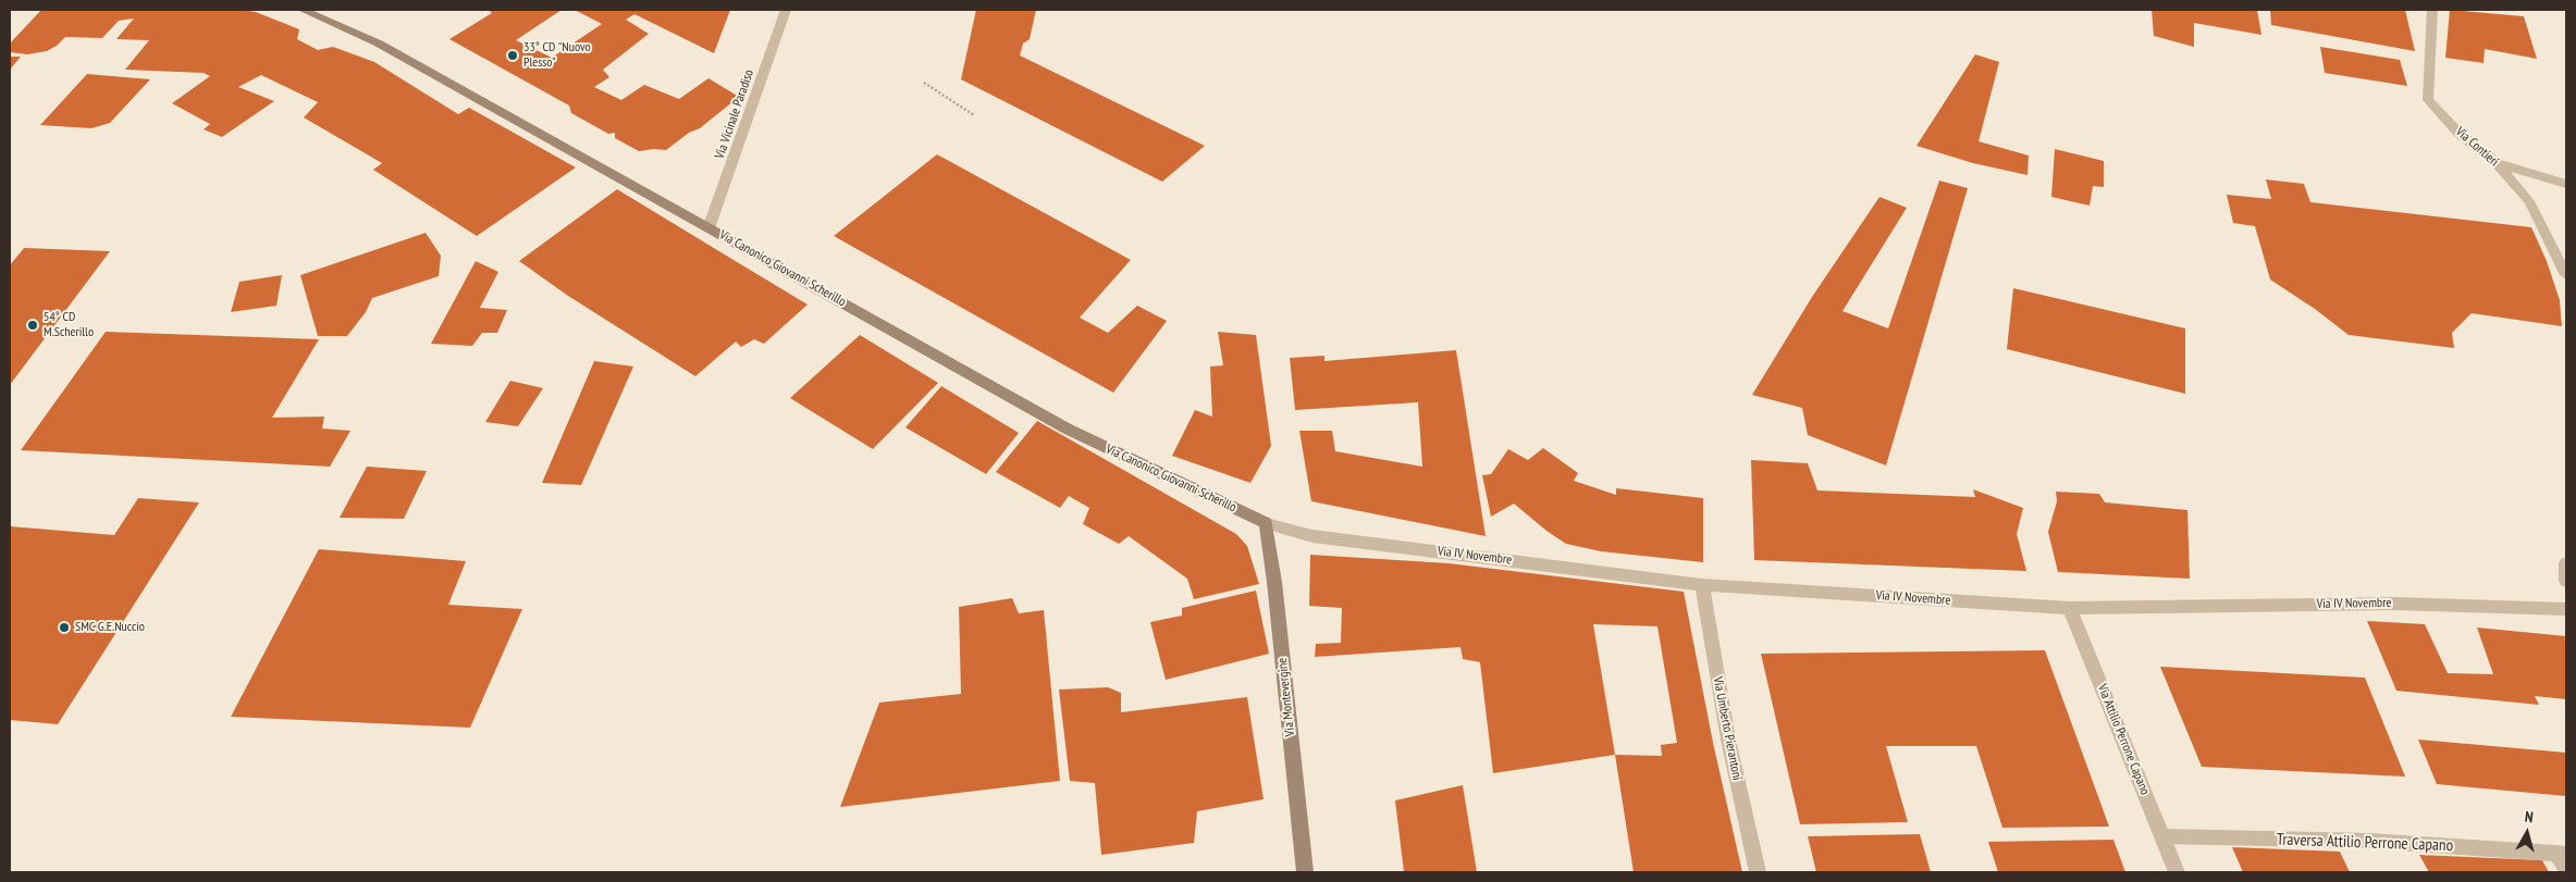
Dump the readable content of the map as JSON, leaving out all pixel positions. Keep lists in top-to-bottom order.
{
  "streets": {
    "street": [
      "Via Vicinale Paradiso",
      "Via Contieri",
      "Via Canonico Giovanni Scherillo",
      "Via IV Novembre",
      "Via Montevergine",
      "Via Umberto Pierantoni",
      "Via Attilio Perrone Capano",
      "Traversa Attilio Perrone Capano"
    ]
  },
  "crossings": [
    ["Via Vicinale Paradiso", "Via Canonico Giovanni Scherillo"],
    ["Via Canonico Giovanni Scherillo", "Via IV Novembre"],
    ["Via Canonico Giovanni Scherillo", "Via Montevergine"],
    ["Via IV Novembre", "Via Montevergine"],
    ["Via IV Novembre", "Via Umberto Pierantoni"],
    ["Via IV Novembre", "Via Attilio Perrone Capano"],
    ["Via Attilio Perrone Capano", "Traversa Attilio Perrone Capano"]
  ],
  "places": ["33° CD \"Nuovo Plesso\"", "54° CD M.Scherillo", "SMC G.E.Nuccio"],
  "north": "top"
}
